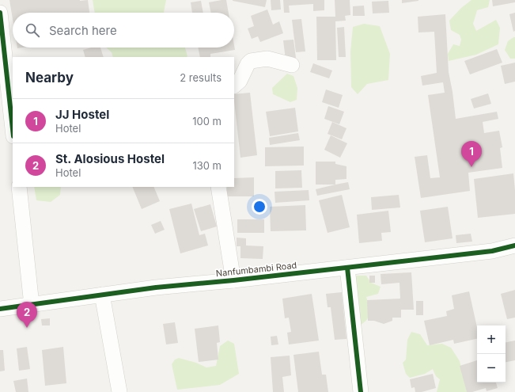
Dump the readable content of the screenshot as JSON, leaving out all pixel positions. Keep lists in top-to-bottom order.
{
  "streets": {
    "street": ["Nanfumbambi Road"]
  },
  "page": {
    "search": "Search here",
    "heading": ["Nearby", "2 results"],
    "list": [
      {
        "mark": "1",
        "name": "JJ Hostel",
        "note": "Hotel",
        "value": "100 m"
      },
      {
        "mark": "2",
        "name": "St. Alosious Hostel",
        "note": "Hotel",
        "value": "130 m"
      }
    ],
    "pins": ["1", "2"],
    "map_buttons": ["+", "−"]
  }
}
